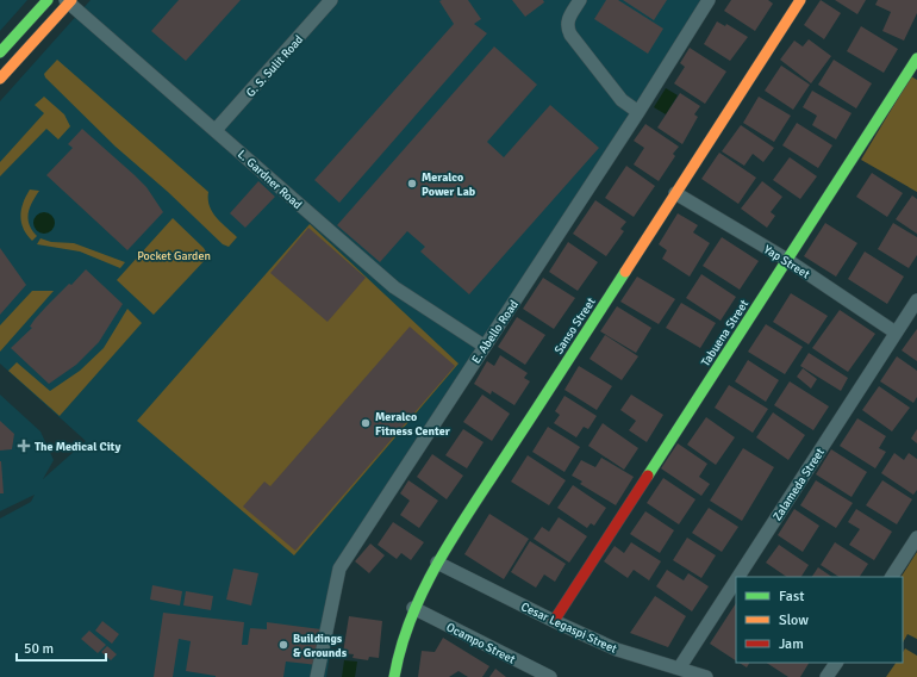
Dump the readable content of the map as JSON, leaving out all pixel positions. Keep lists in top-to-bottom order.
{
  "streets": {
    "street": [
      "G. S. Sulit Road",
      "L. Gardner Road",
      "Yap Street",
      "Sanso Street",
      "E. Abello Road",
      "Tabuena Street",
      "Zalameda Street",
      "Cesar Legaspi Street",
      "Ocampo Street"
    ]
  },
  "crossings": [
    ["G. S. Sulit Road", "L. Gardner Road"],
    ["L. Gardner Road", "E. Abello Road"],
    ["Yap Street", "Sanso Street"],
    ["Yap Street", "Tabuena Street"],
    ["Yap Street", "Zalameda Street"],
    ["Sanso Street", "Cesar Legaspi Street"],
    ["Sanso Street", "Ocampo Street"],
    ["Tabuena Street", "Cesar Legaspi Street"],
    ["Zalameda Street", "Cesar Legaspi Street"]
  ],
  "parks": ["Pocket Garden"],
  "places": {
    "other": ["Meralco Power Lab", "Meralco Fitness Center", "Buildings & Grounds"],
    "health": ["The Medical City"]
  },
  "legend": ["Fast", "Slow", "Jam"],
  "scale_bar": "50 m"
}
